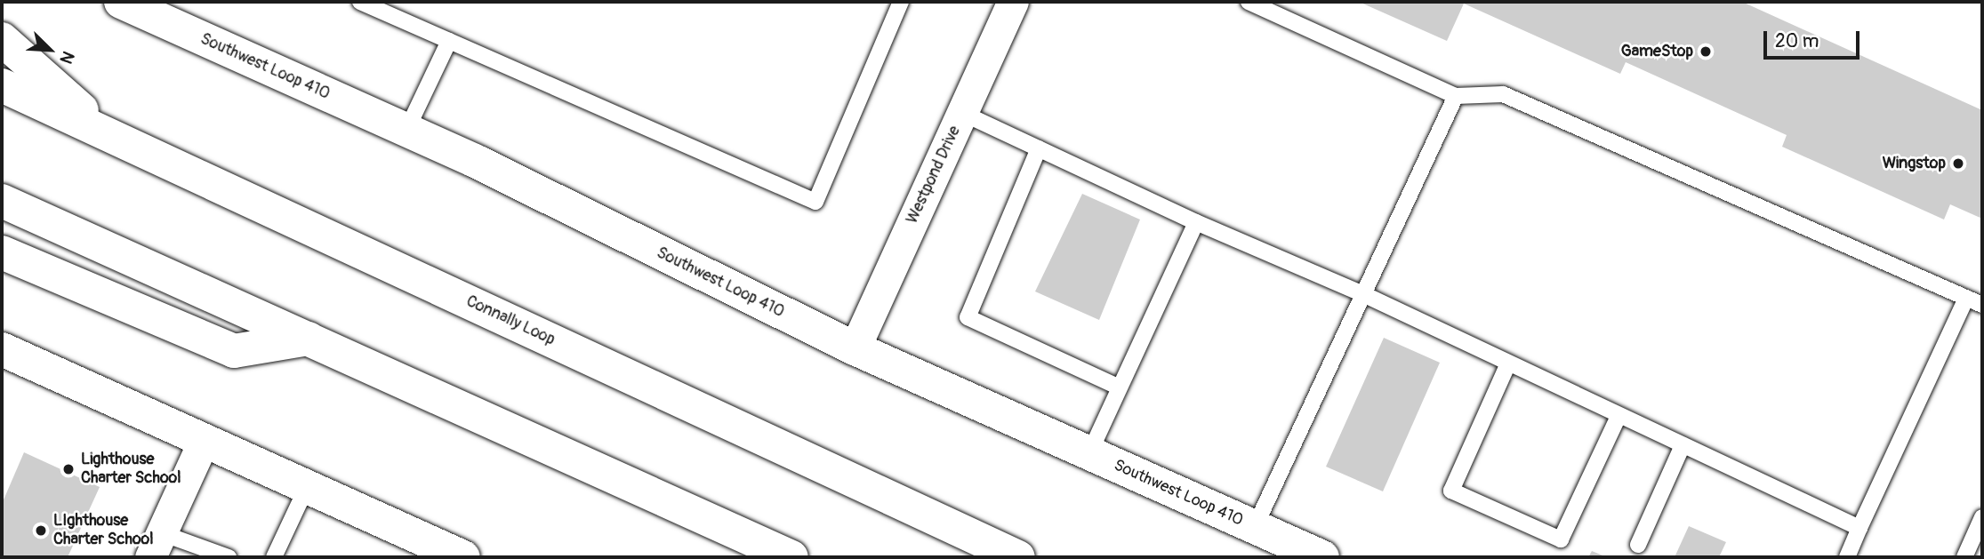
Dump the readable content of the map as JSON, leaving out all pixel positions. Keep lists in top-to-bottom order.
{
  "streets": {
    "main road": ["Southwest Loop 410", "Connally Loop"],
    "street": ["Westpond Drive"]
  },
  "crossings": [
    ["Southwest Loop 410", "Westpond Drive"]
  ],
  "places": [
    "GameStop",
    "Wingstop",
    "Lighthouse Charter School",
    "LIghthouse Charter School"
  ],
  "scale_bar": "20 m",
  "north": "bottom right"
}
